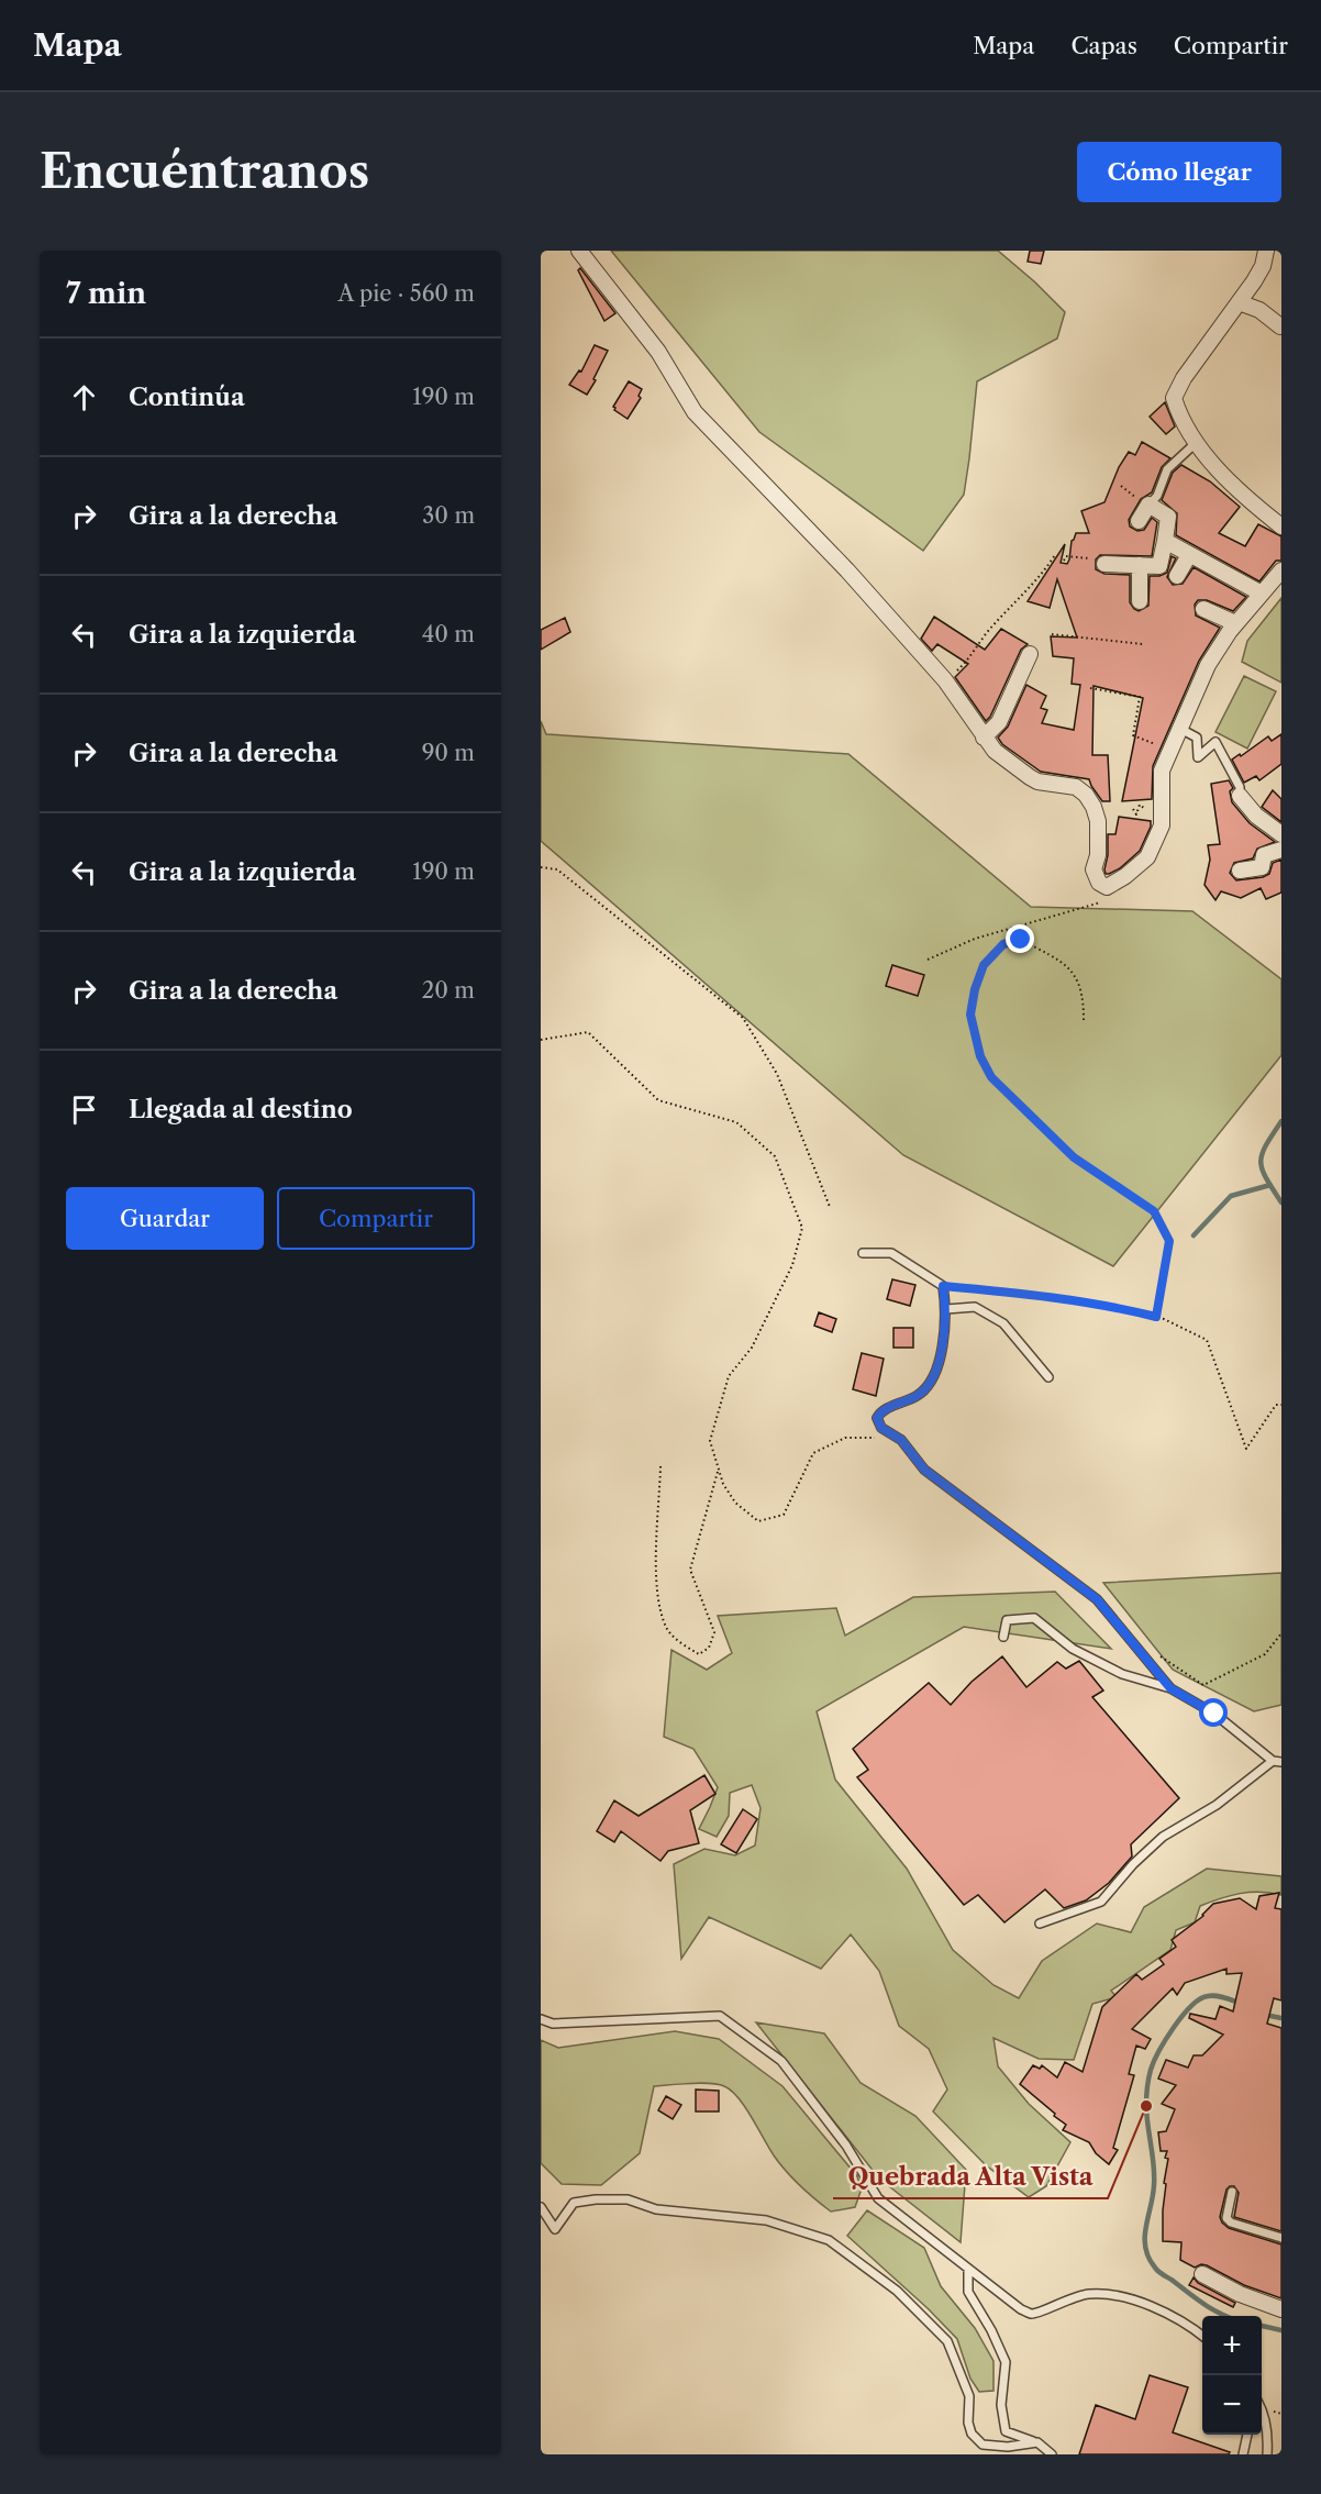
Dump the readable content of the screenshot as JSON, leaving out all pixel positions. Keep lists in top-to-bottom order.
{
  "places": ["Quebrada Alta Vista"],
  "page": {
    "header": "Mapa",
    "nav": ["Mapa", "Capas", "Compartir"],
    "buttons": [
      "Cómo llegar",
      ["Guardar", "Compartir"]
    ],
    "title": "Encuéntranos",
    "heading": ["7 min", "A pie · 560 m"],
    "list": [
      ["Continúa", "190 m"],
      ["Gira a la derecha", "30 m"],
      ["Gira a la izquierda", "40 m"],
      ["Gira a la derecha", "90 m"],
      ["Gira a la izquierda", "190 m"],
      ["Gira a la derecha", "20 m"],
      "Llegada al destino"
    ],
    "map_buttons": ["+", "−"]
  }
}
